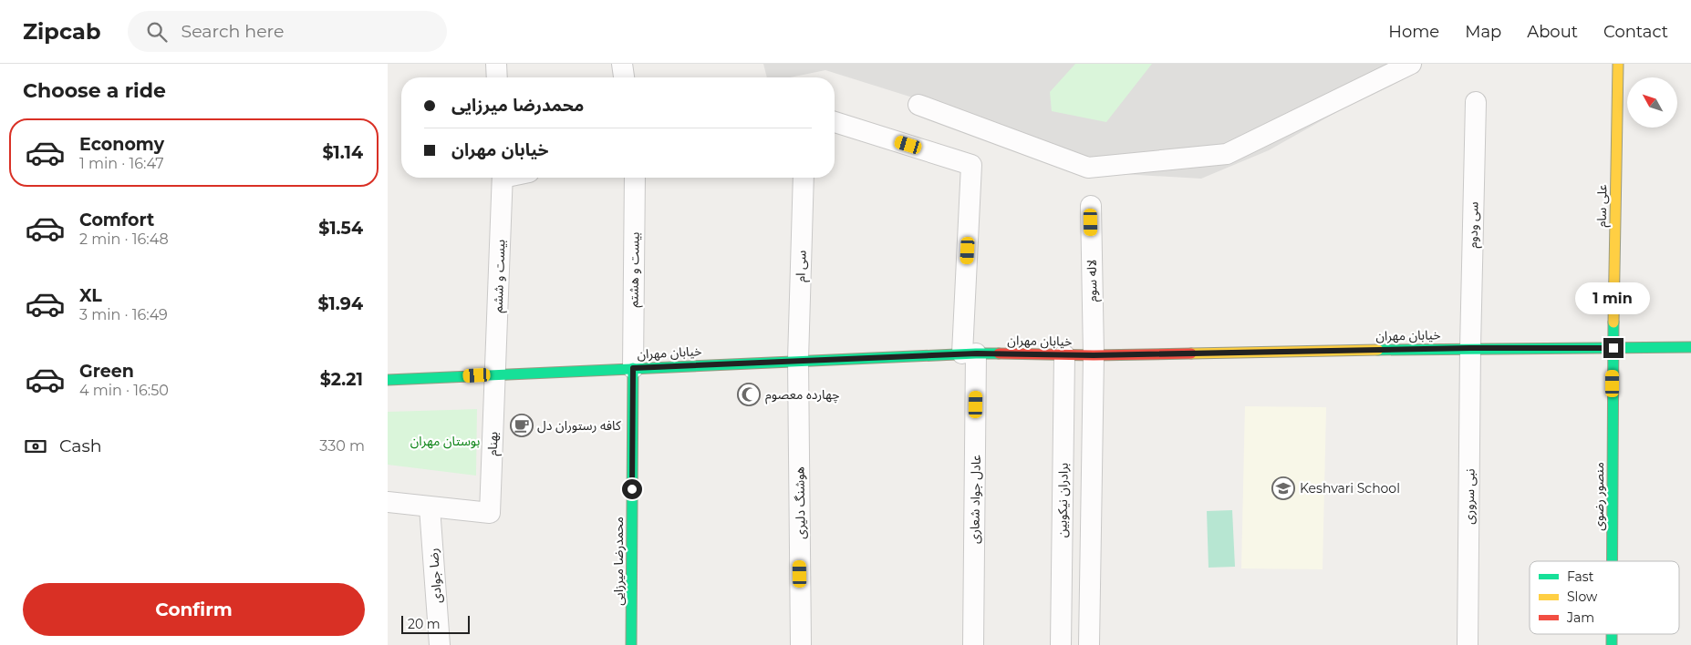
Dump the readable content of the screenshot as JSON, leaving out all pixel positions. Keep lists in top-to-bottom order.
{
  "streets": {
    "main road": [
      "علی سام",
      "خیابان مهران",
      "منصور رضوی",
      "محمدرضا میرزایی"
    ],
    "street": [
      "سی ودوم",
      "سی ام",
      "بیست و هشتم",
      "بیست و ششم",
      "لاله سوم",
      "بهنام",
      "نبی سروری",
      "عادل جواد شعاری",
      "برادران نیکوبین",
      "هوشنگ دلیری",
      "رضا جوادی"
    ]
  },
  "crossings": [
    ["علی سام", "خیابان مهران"],
    ["علی سام", "منصور رضوی"],
    ["سی ودوم", "خیابان مهران"],
    ["سی ودوم", "نبی سروری"],
    ["سی ام", "خیابان مهران"],
    ["سی ام", "هوشنگ دلیری"],
    ["بیست و هشتم", "خیابان مهران"],
    ["بیست و هشتم", "محمدرضا میرزایی"],
    ["بیست و ششم", "خیابان مهران"],
    ["بیست و ششم", "بهنام"],
    ["لاله سوم", "خیابان مهران"],
    ["خیابان مهران", "بهنام"],
    ["خیابان مهران", "نبی سروری"],
    ["خیابان مهران", "منصور رضوی"],
    ["خیابان مهران", "عادل جواد شعاری"],
    ["خیابان مهران", "برادران نیکوبین"],
    ["خیابان مهران", "هوشنگ دلیری"],
    ["خیابان مهران", "محمدرضا میرزایی"],
    ["بهنام", "رضا جوادی"]
  ],
  "parks": ["بوستان مهران"],
  "places": {
    "mosque": ["چهارده معصوم"],
    "cafe": ["کافه رستوران دل"],
    "school or university": ["Keshvari School"]
  },
  "legend": ["Fast", "Slow", "Jam"],
  "scale_bar": "20 m",
  "north": "top left",
  "page": {
    "header": "Zipcab",
    "search": "Search here",
    "nav": [
      "Home",
      "Map",
      "About",
      "Contact"
    ],
    "heading": "Choose a ride",
    "banner": ["محمدرضا میرزایی", "خیابان مهران"],
    "list": [
      {
        "name": "Economy",
        "note": "1 min · 16:47",
        "value": "$1.14"
      },
      {
        "name": "Comfort",
        "note": "2 min · 16:48",
        "value": "$1.54"
      },
      {
        "name": "XL",
        "note": "3 min · 16:49",
        "value": "$1.94"
      },
      {
        "name": "Green",
        "note": "4 min · 16:50",
        "value": "$2.21"
      }
    ],
    "bubble": "1 min",
    "pay": ["Cash", "330 m"],
    "buttons": "Confirm",
    "scale": "20 m"
  }
}
